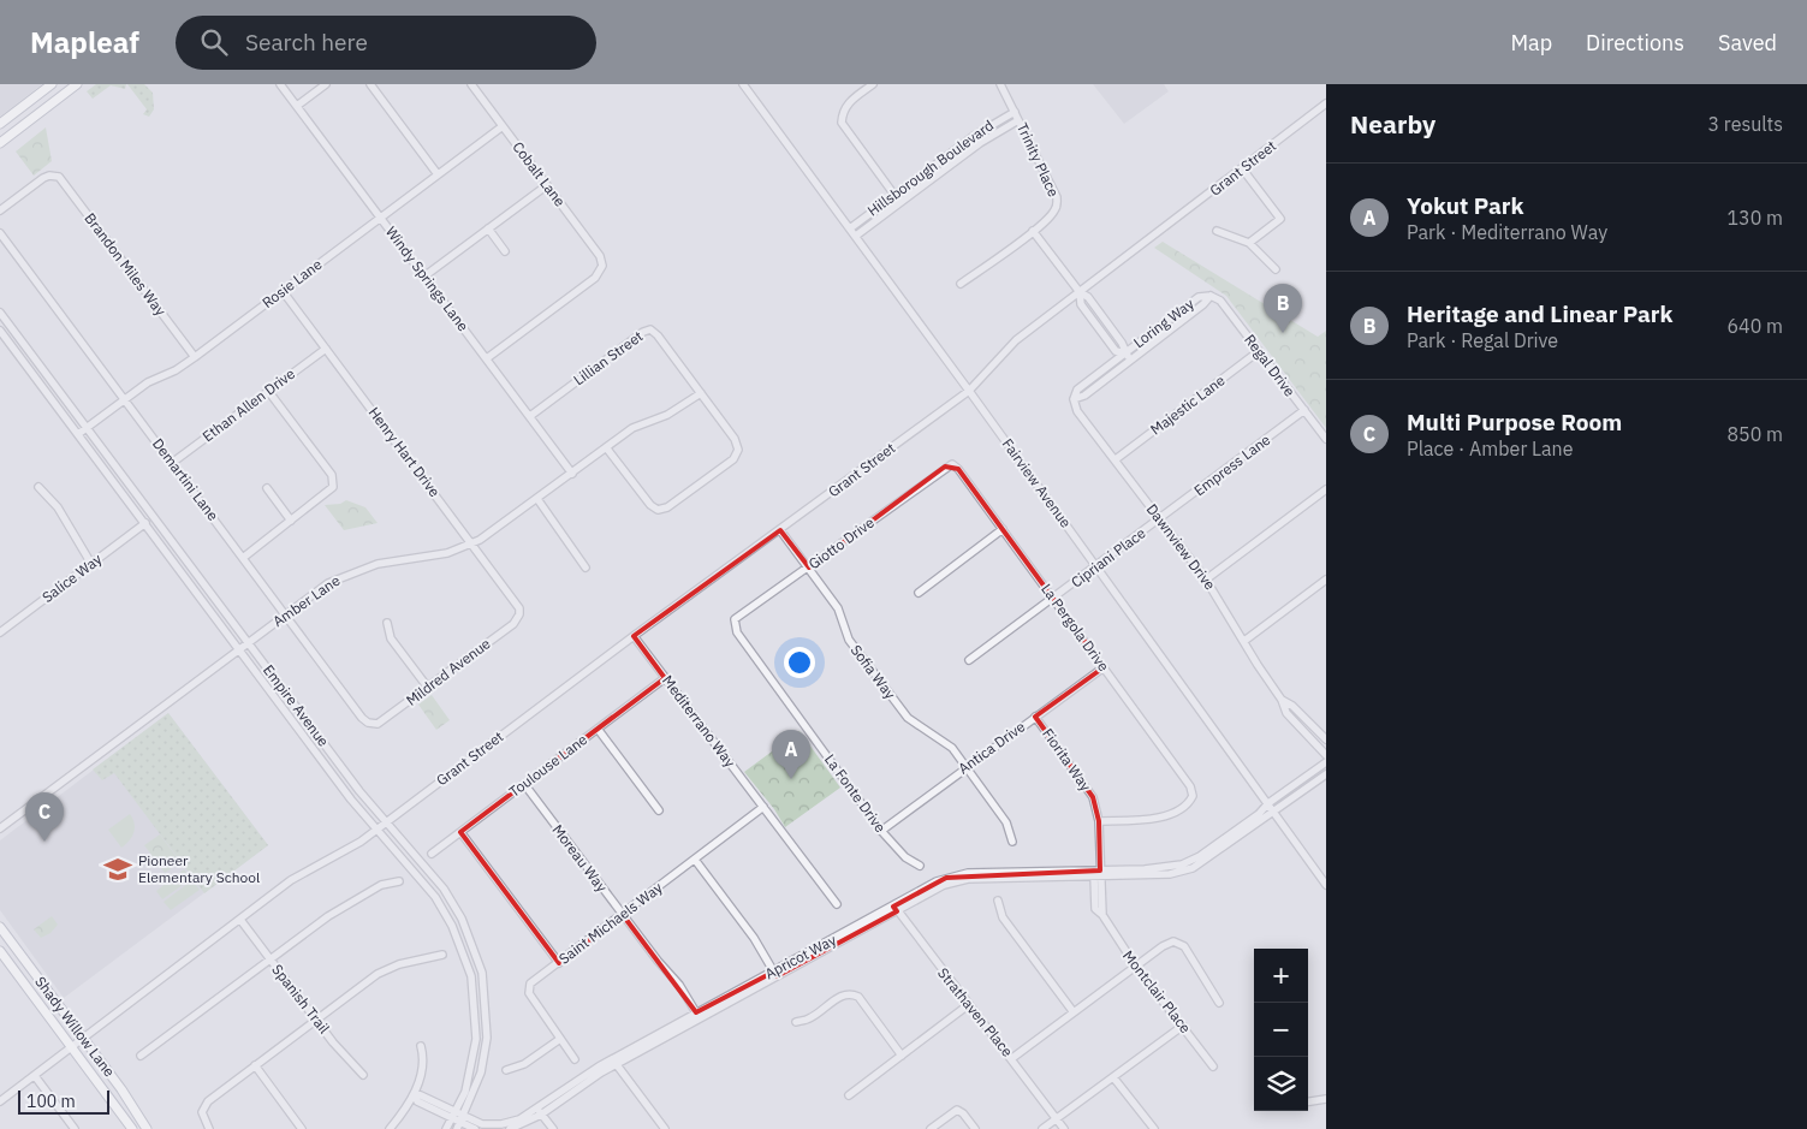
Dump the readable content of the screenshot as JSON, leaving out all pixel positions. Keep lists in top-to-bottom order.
{
  "streets": {
    "main road": ["Shady Willow Lane"],
    "street": [
      "Trinity Place",
      "Hillsborough Boulevard",
      "Grant Street",
      "Cobalt Lane",
      "Brandon Miles Way",
      "Windy Springs Lane",
      "Rosie Lane",
      "Loring Way",
      "Lillian Street",
      "Regal Drive",
      "Ethan Allen Drive",
      "Majestic Lane",
      "Henry Hart Drive",
      "Empress Lane",
      "Demartini Lane",
      "Fairview Avenue",
      "Giotto Drive",
      "Dawnview Drive",
      "Cipriani Place",
      "Salice Way",
      "Amber Lane",
      "La Pergola Drive",
      "Mildred Avenue",
      "Sofia Way",
      "Empire Avenue",
      "Mediterrano Way",
      "Antica Drive",
      "Fiorita Way",
      "Toulouse Lane",
      "La Fonte Drive",
      "Moreau Way",
      "Saint Michaels Way",
      "Apricot Way",
      "Montclair Place",
      "Spanish Trail",
      "Strathaven Place"
    ]
  },
  "crossings": [
    ["Trinity Place", "Hillsborough Boulevard"],
    ["Hillsborough Boulevard", "Fairview Avenue"],
    ["Grant Street", "Fairview Avenue"],
    ["Grant Street", "Sofia Way"],
    ["Grant Street", "Empire Avenue"],
    ["Grant Street", "Mediterrano Way"],
    ["Cobalt Lane", "Windy Springs Lane"],
    ["Cobalt Lane", "Rosie Lane"],
    ["Brandon Miles Way", "Rosie Lane"],
    ["Windy Springs Lane", "Rosie Lane"],
    ["Windy Springs Lane", "Lillian Street"],
    ["Windy Springs Lane", "Amber Lane"],
    ["Rosie Lane", "Henry Hart Drive"],
    ["Rosie Lane", "Demartini Lane"],
    ["Rosie Lane", "Empire Avenue"],
    ["Loring Way", "Regal Drive"],
    ["Loring Way", "Dawnview Drive"],
    ["Lillian Street", "Amber Lane"],
    ["Regal Drive", "Majestic Lane"],
    ["Regal Drive", "Empress Lane"],
    ["Ethan Allen Drive", "Henry Hart Drive"],
    ["Ethan Allen Drive", "Demartini Lane"],
    ["Majestic Lane", "Dawnview Drive"],
    ["Henry Hart Drive", "Amber Lane"],
    ["Henry Hart Drive", "Mildred Avenue"],
    ["Empress Lane", "Dawnview Drive"],
    ["Empress Lane", "Cipriani Place"],
    ["Demartini Lane", "Amber Lane"],
    ["Demartini Lane", "Mildred Avenue"],
    ["Fairview Avenue", "Cipriani Place"],
    ["Fairview Avenue", "Apricot Way"],
    ["Giotto Drive", "La Pergola Drive"],
    ["Giotto Drive", "Sofia Way"],
    ["Giotto Drive", "La Fonte Drive"],
    ["Dawnview Drive", "Cipriani Place"],
    ["Cipriani Place", "La Pergola Drive"],
    ["Salice Way", "Empire Avenue"],
    ["Amber Lane", "Empire Avenue"],
    ["La Pergola Drive", "Antica Drive"],
    ["La Pergola Drive", "Fiorita Way"],
    ["Sofia Way", "Antica Drive"],
    ["Empire Avenue", "Apricot Way"],
    ["Mediterrano Way", "Toulouse Lane"],
    ["Mediterrano Way", "Saint Michaels Way"],
    ["Antica Drive", "Fiorita Way"],
    ["Antica Drive", "La Fonte Drive"],
    ["Fiorita Way", "Apricot Way"],
    ["Fiorita Way", "Montclair Place"],
    ["Toulouse Lane", "Moreau Way"],
    ["Moreau Way", "Saint Michaels Way"],
    ["Moreau Way", "Apricot Way"],
    ["Apricot Way", "Montclair Place"],
    ["Apricot Way", "Strathaven Place"]
  ],
  "places": {
    "school or university": ["Pioneer Elementary School"]
  },
  "scale_bar": "100 m",
  "page": {
    "header": "Mapleaf",
    "search": "Search here",
    "nav": ["Map", "Directions", "Saved"],
    "heading": ["Nearby", "3 results"],
    "list": [
      {
        "mark": "A",
        "name": "Yokut Park",
        "note": "Park · Mediterrano Way",
        "value": "130 m"
      },
      {
        "mark": "B",
        "name": "Heritage and Linear Park",
        "note": "Park · Regal Drive",
        "value": "640 m"
      },
      {
        "mark": "C",
        "name": "Multi Purpose Room",
        "note": "Place · Amber Lane",
        "value": "850 m"
      }
    ],
    "pins": ["B", "A", "C"],
    "map_buttons": ["+", "−"],
    "scale": "100 m"
  }
}
